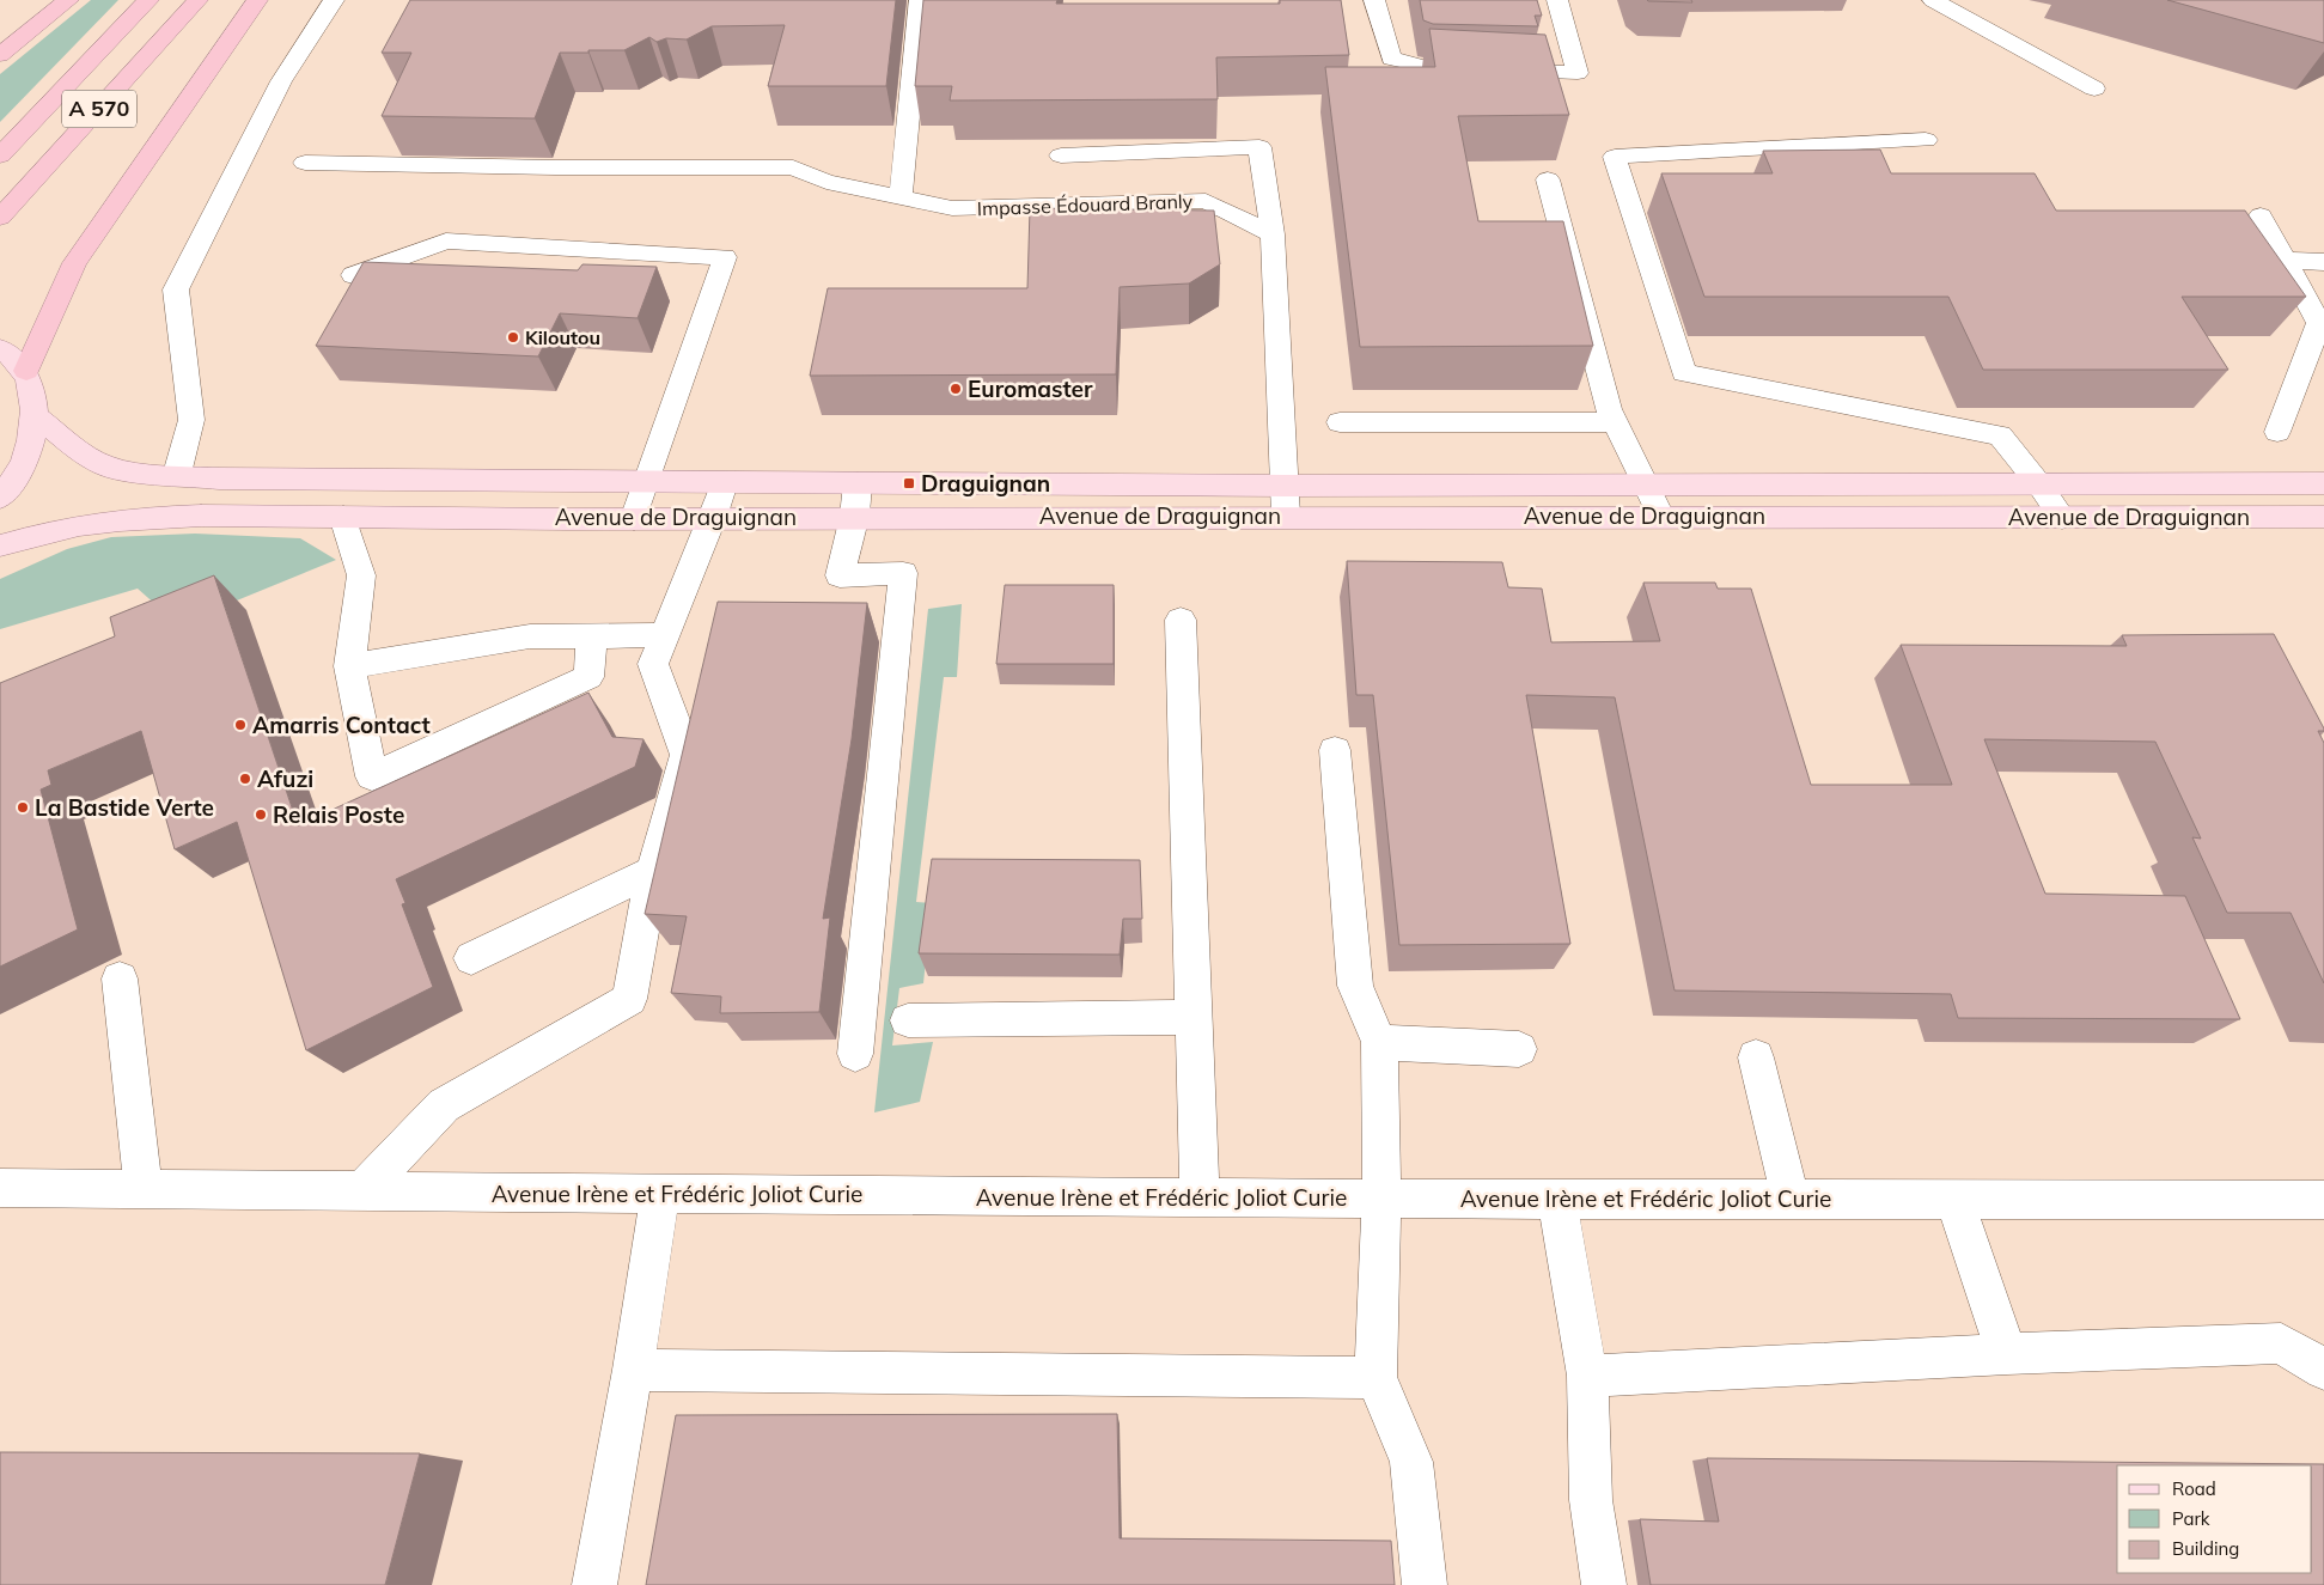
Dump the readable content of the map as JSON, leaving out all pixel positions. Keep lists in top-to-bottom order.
{
  "streets": {
    "highway": ["A 570"],
    "main road": ["Avenue de Draguignan"],
    "street": ["Impasse Édouard Branly", "Avenue Irène et Frédéric Joliot Curie"]
  },
  "places": {
    "other": [
      "Kiloutou",
      "Euromaster",
      "Amarris Contact",
      "Afuzi",
      "La Bastide Verte",
      "Relais Poste"
    ],
    "transit": ["Draguignan"]
  },
  "legend": ["Road", "Park", "Building"]
}
